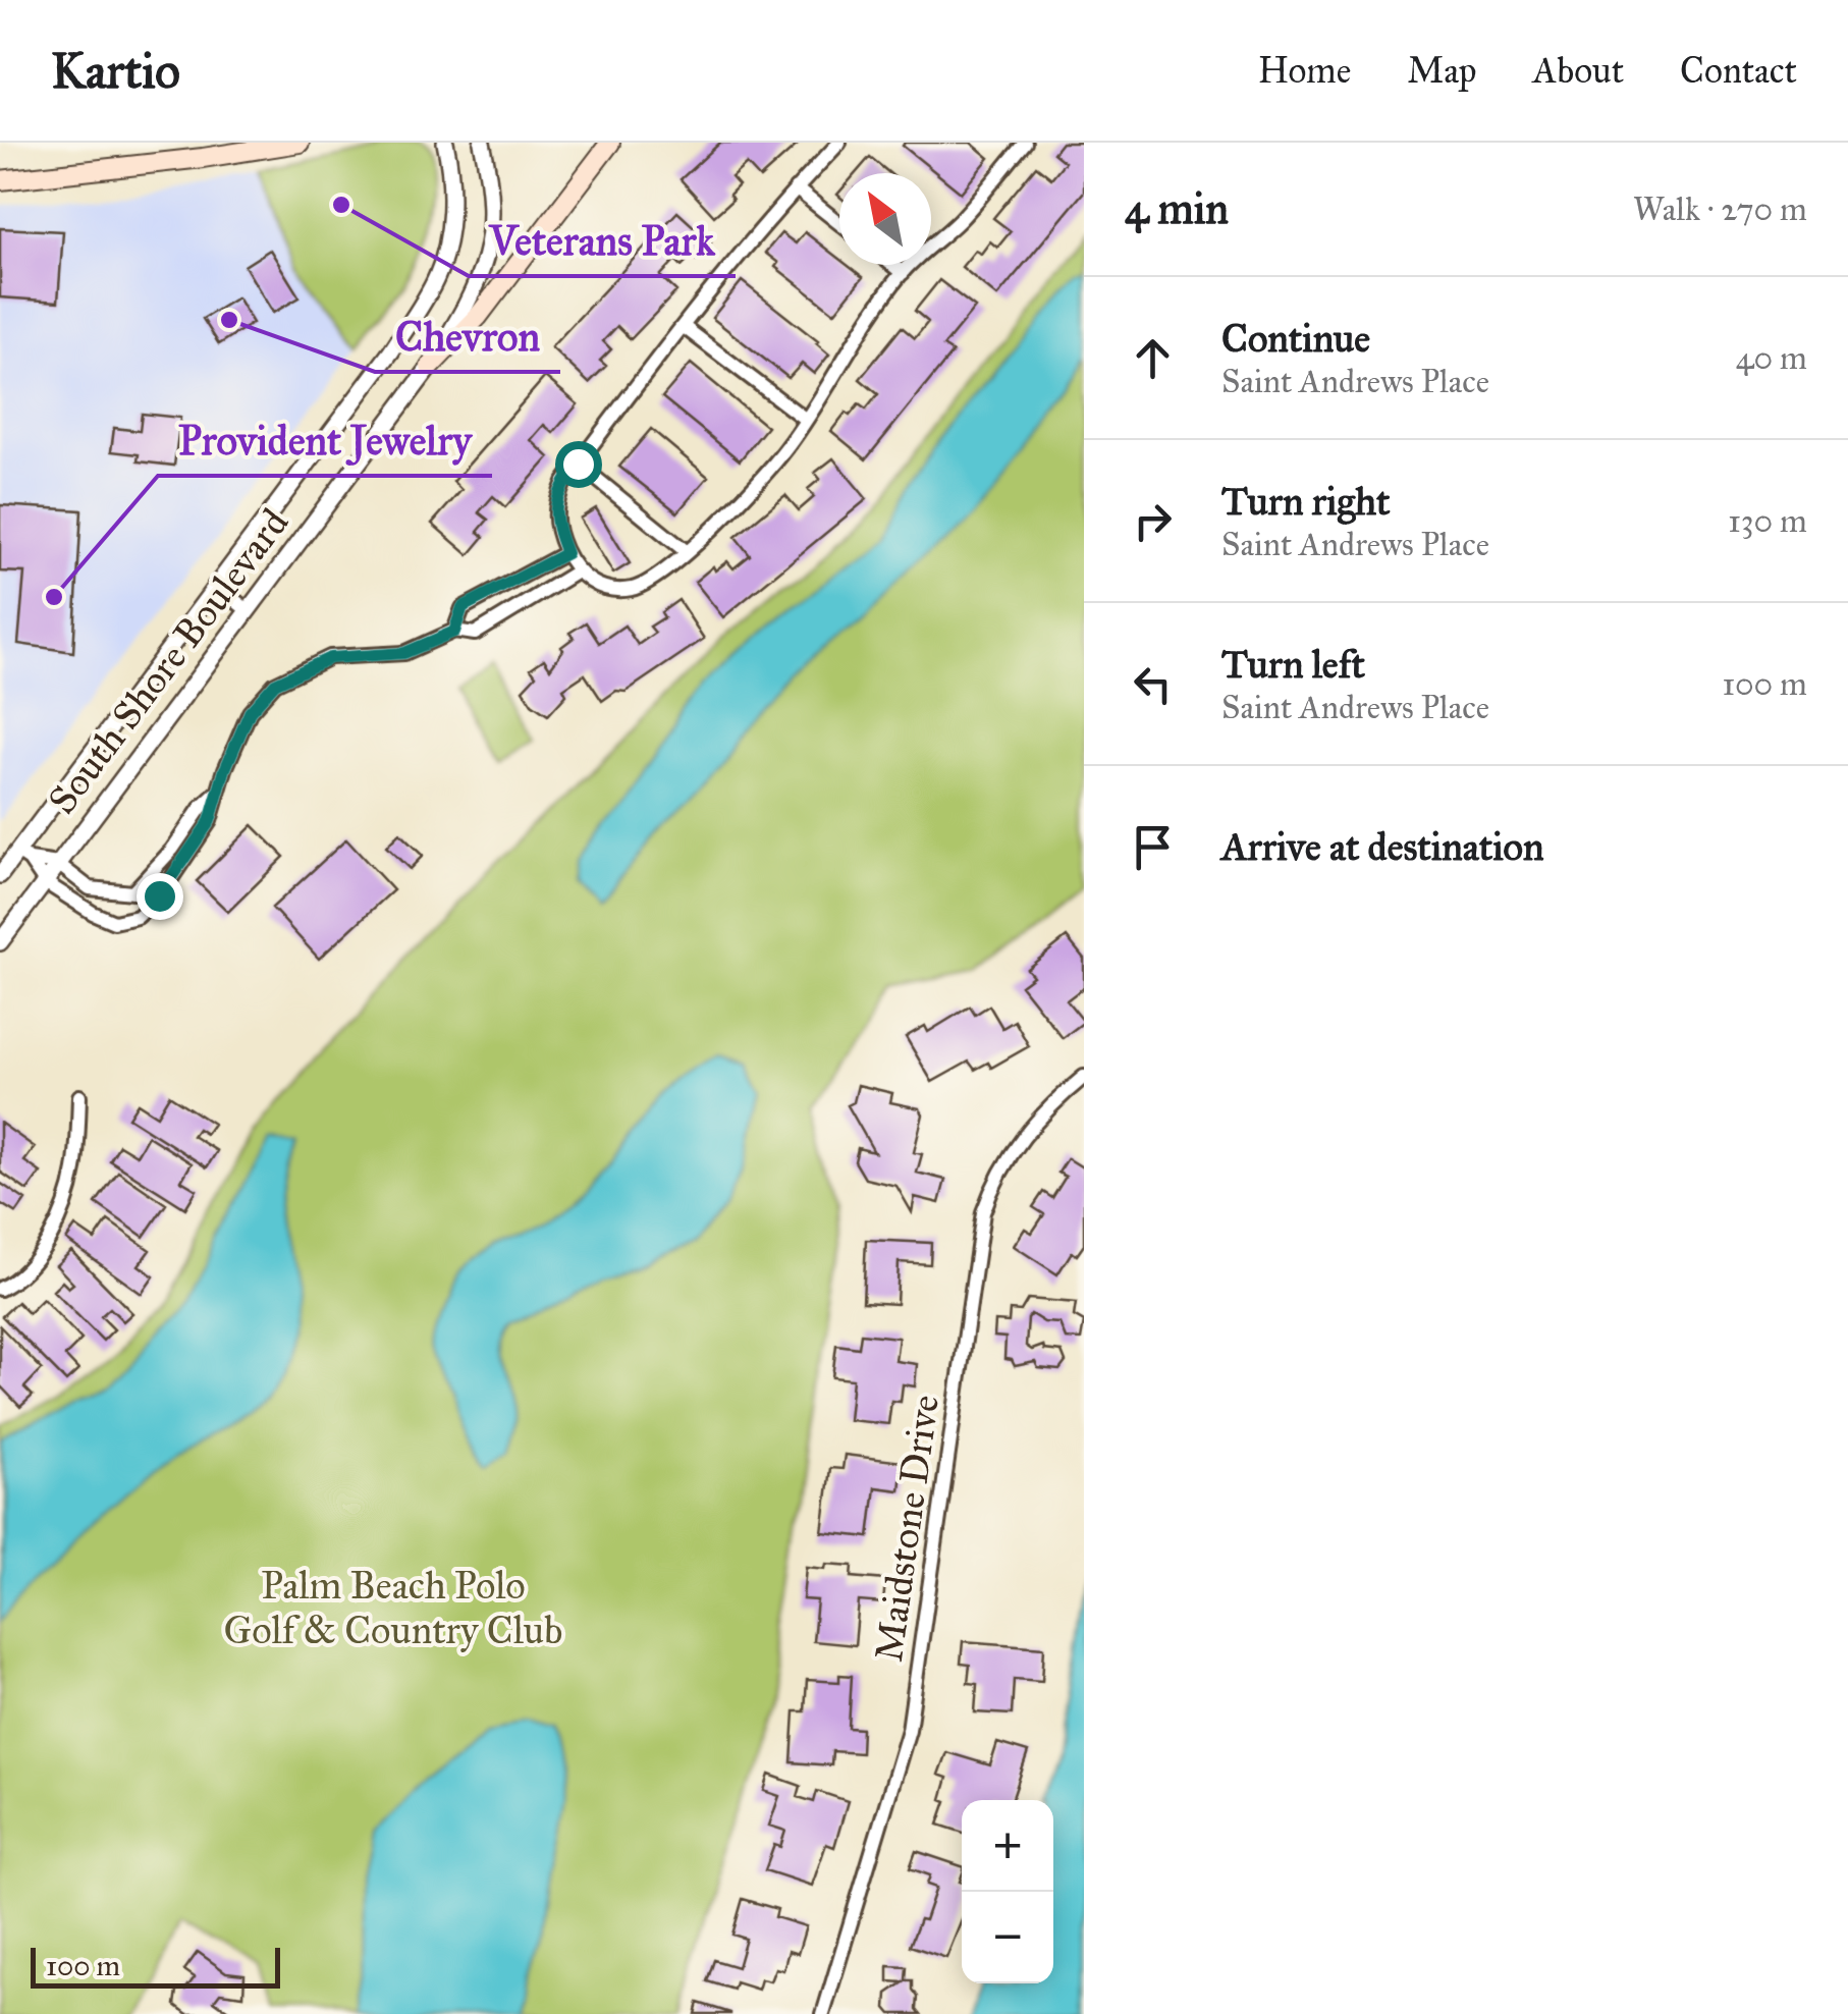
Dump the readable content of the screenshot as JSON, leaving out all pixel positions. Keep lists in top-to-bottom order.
{
  "streets": {
    "street": ["South Shore Boulevard", "Maidstone Drive"]
  },
  "parks": ["Palm Beach Polo Golf & Country Club"],
  "places": ["Veterans Park", "Chevron", "Provident Jewelry"],
  "scale_bar": "100 m",
  "north": "top left",
  "page": {
    "header": "Kartio",
    "nav": [
      "Home",
      "Map",
      "About",
      "Contact"
    ],
    "heading": ["4 min", "Walk · 270 m"],
    "list": [
      ["Continue", "Saint Andrews Place", "40 m"],
      ["Turn right", "Saint Andrews Place", "130 m"],
      ["Turn left", "Saint Andrews Place", "100 m"],
      "Arrive at destination"
    ],
    "map_buttons": ["+", "−"],
    "scale": "100 m"
  }
}
